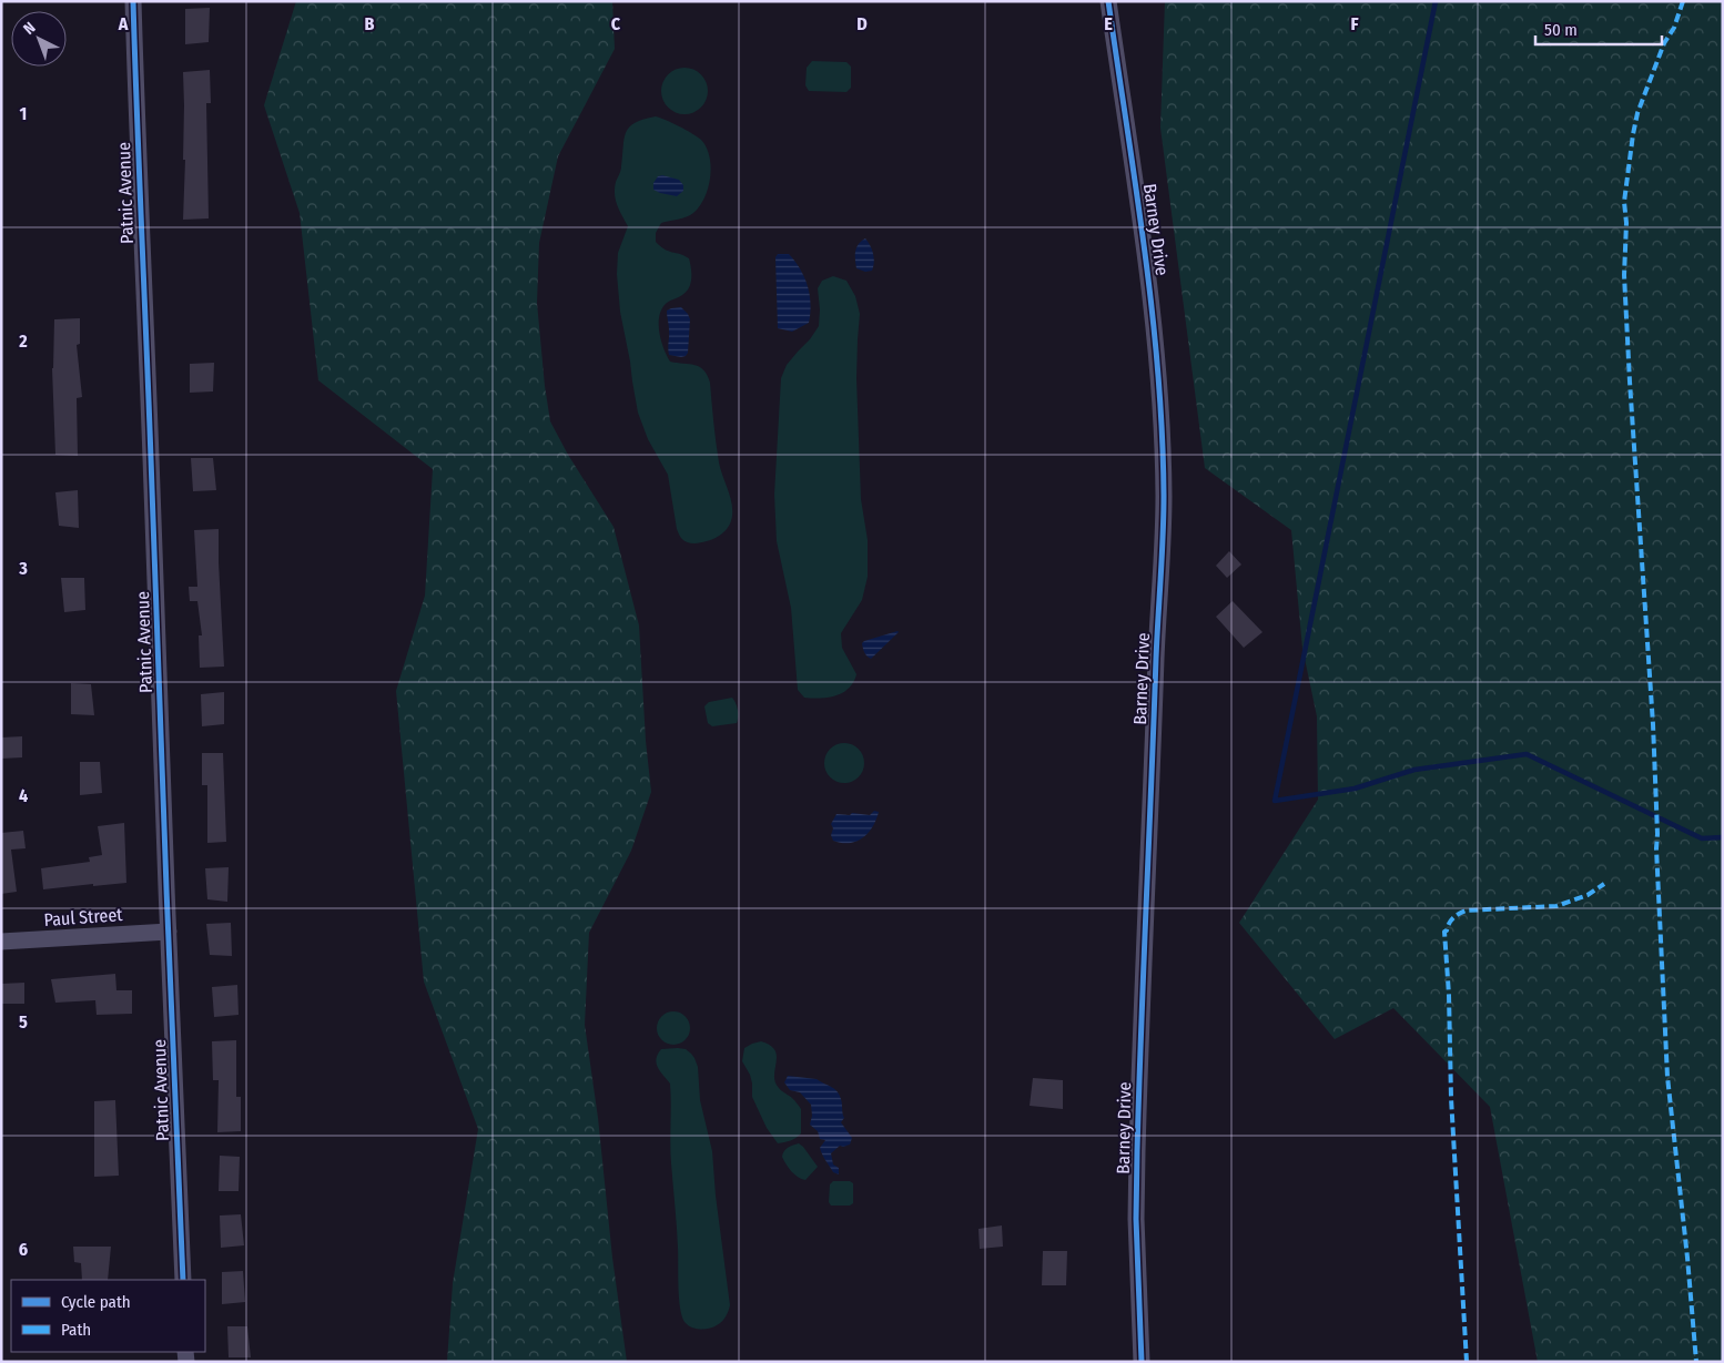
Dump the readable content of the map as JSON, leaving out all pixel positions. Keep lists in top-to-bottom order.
{
  "streets": {
    "street": ["Patnic Avenue", "Barney Drive", "Paul Street"]
  },
  "crossings": [
    ["Patnic Avenue", "Paul Street"]
  ],
  "legend": ["Cycle path", "Path"],
  "scale_bar": "50 m",
  "north": "top left",
  "grid": {
    "columns": [
      "A",
      "B",
      "C",
      "D",
      "E",
      "F"
    ],
    "rows": [
      "1",
      "2",
      "3",
      "4",
      "5",
      "6"
    ]
  }
}
